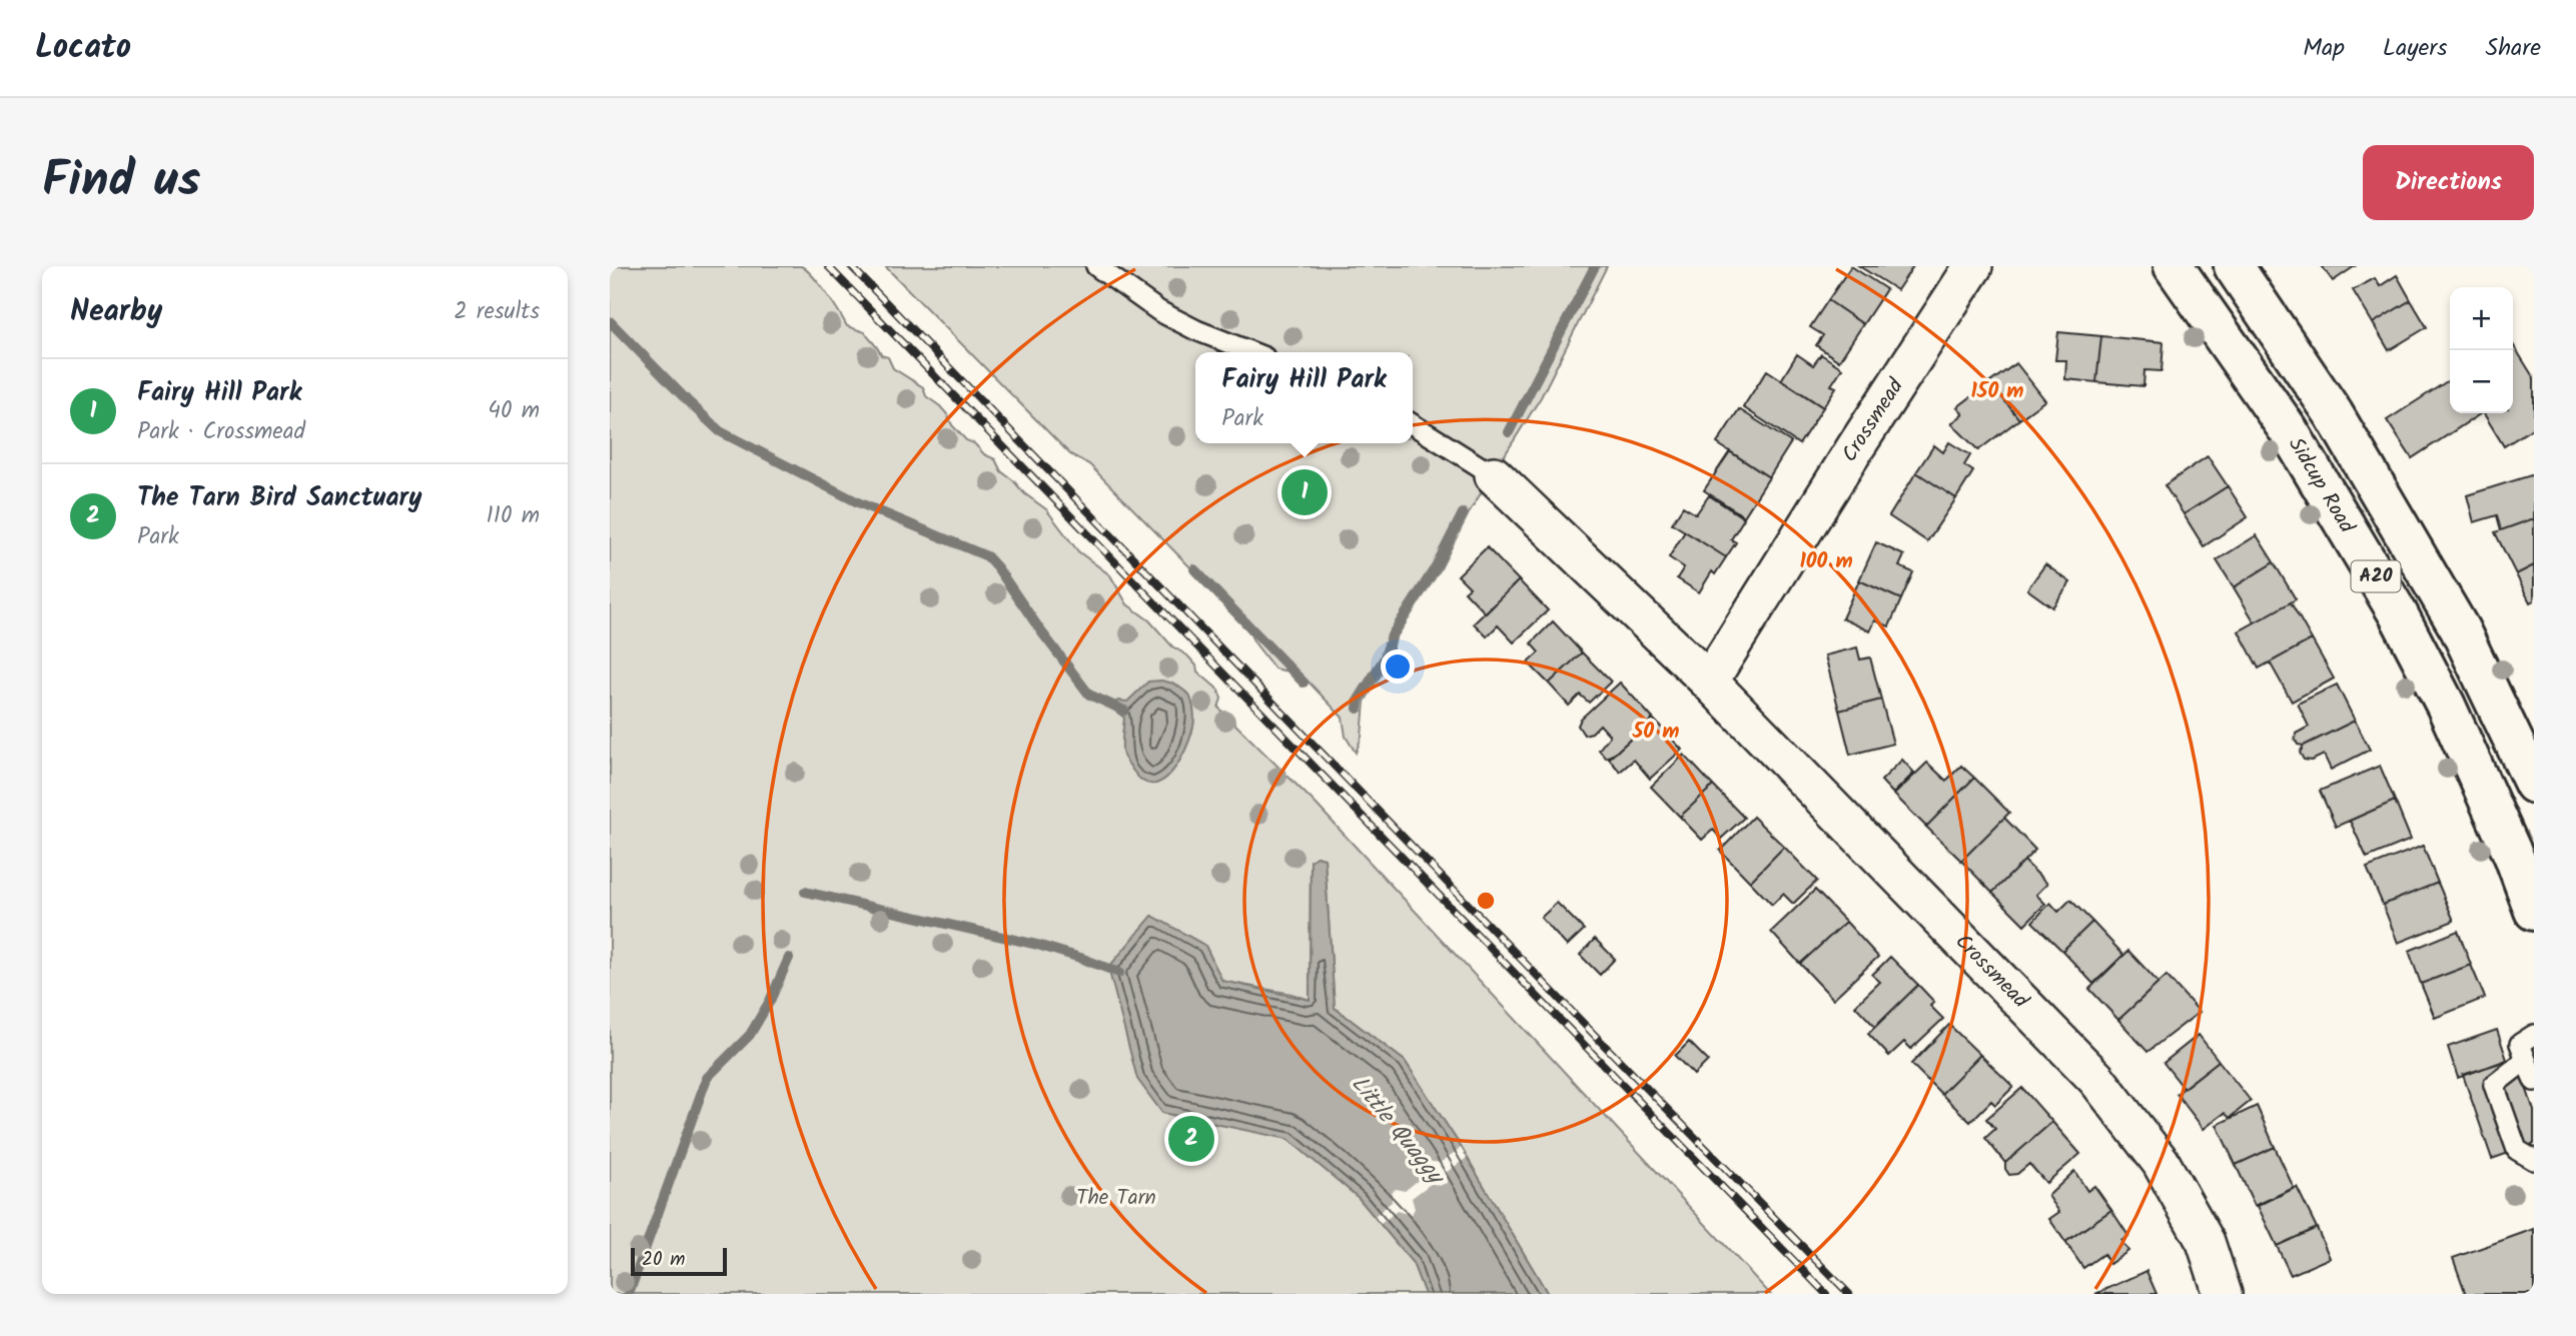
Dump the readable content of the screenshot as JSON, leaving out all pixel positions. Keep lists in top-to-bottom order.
{
  "streets": {
    "highway": ["Sidcup Road", "A20"],
    "street": ["Crossmead"]
  },
  "water": ["Little Quaggy"],
  "parks": ["The Tarn"],
  "scale_bar": "20 m",
  "page": {
    "header": "Locato",
    "nav": ["Map", "Layers", "Share"],
    "title": "Find us",
    "buttons": "Directions",
    "heading": ["Nearby", "2 results"],
    "map_buttons": ["+", "−"],
    "popup": ["Fairy Hill Park", "Park"],
    "list": [
      {
        "mark": "1",
        "name": "Fairy Hill Park",
        "note": "Park · Crossmead",
        "value": "40 m"
      },
      {
        "mark": "2",
        "name": "The Tarn Bird Sanctuary",
        "note": "Park",
        "value": "110 m"
      }
    ],
    "pins": ["1", "2"],
    "scale": "20 m"
  },
  "rings": ["150 m", "100 m", "50 m"]
}
